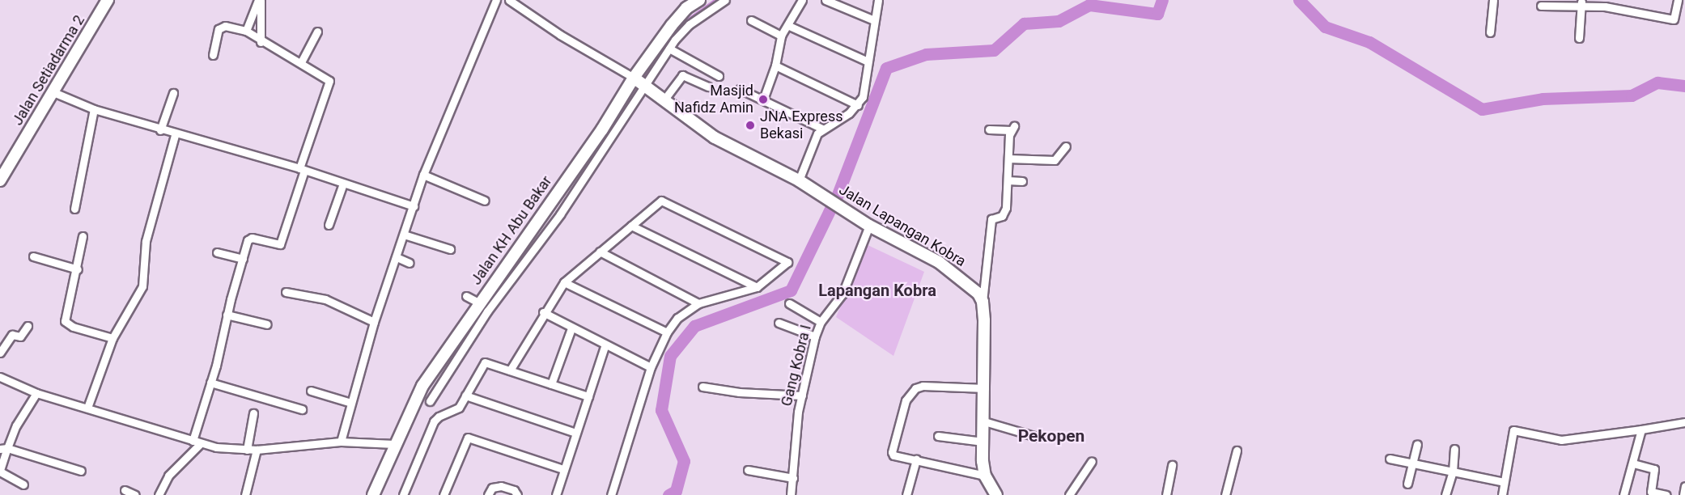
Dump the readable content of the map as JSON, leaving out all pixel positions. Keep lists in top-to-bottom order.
{
  "streets": {
    "street": [
      "Jalan Setiadarma 2",
      "Jalan Lapangan Kobra",
      "Jalan KH Abu Bakar",
      "Gang Kobra I"
    ]
  },
  "crossings": [
    ["Jalan Lapangan Kobra", "Jalan KH Abu Bakar"],
    ["Jalan Lapangan Kobra", "Gang Kobra I"]
  ],
  "districts": ["Lapangan Kobra", "Pekopen"],
  "places": ["Masjid Nafidz Amin", "JNA Express Bekasi"]
}
